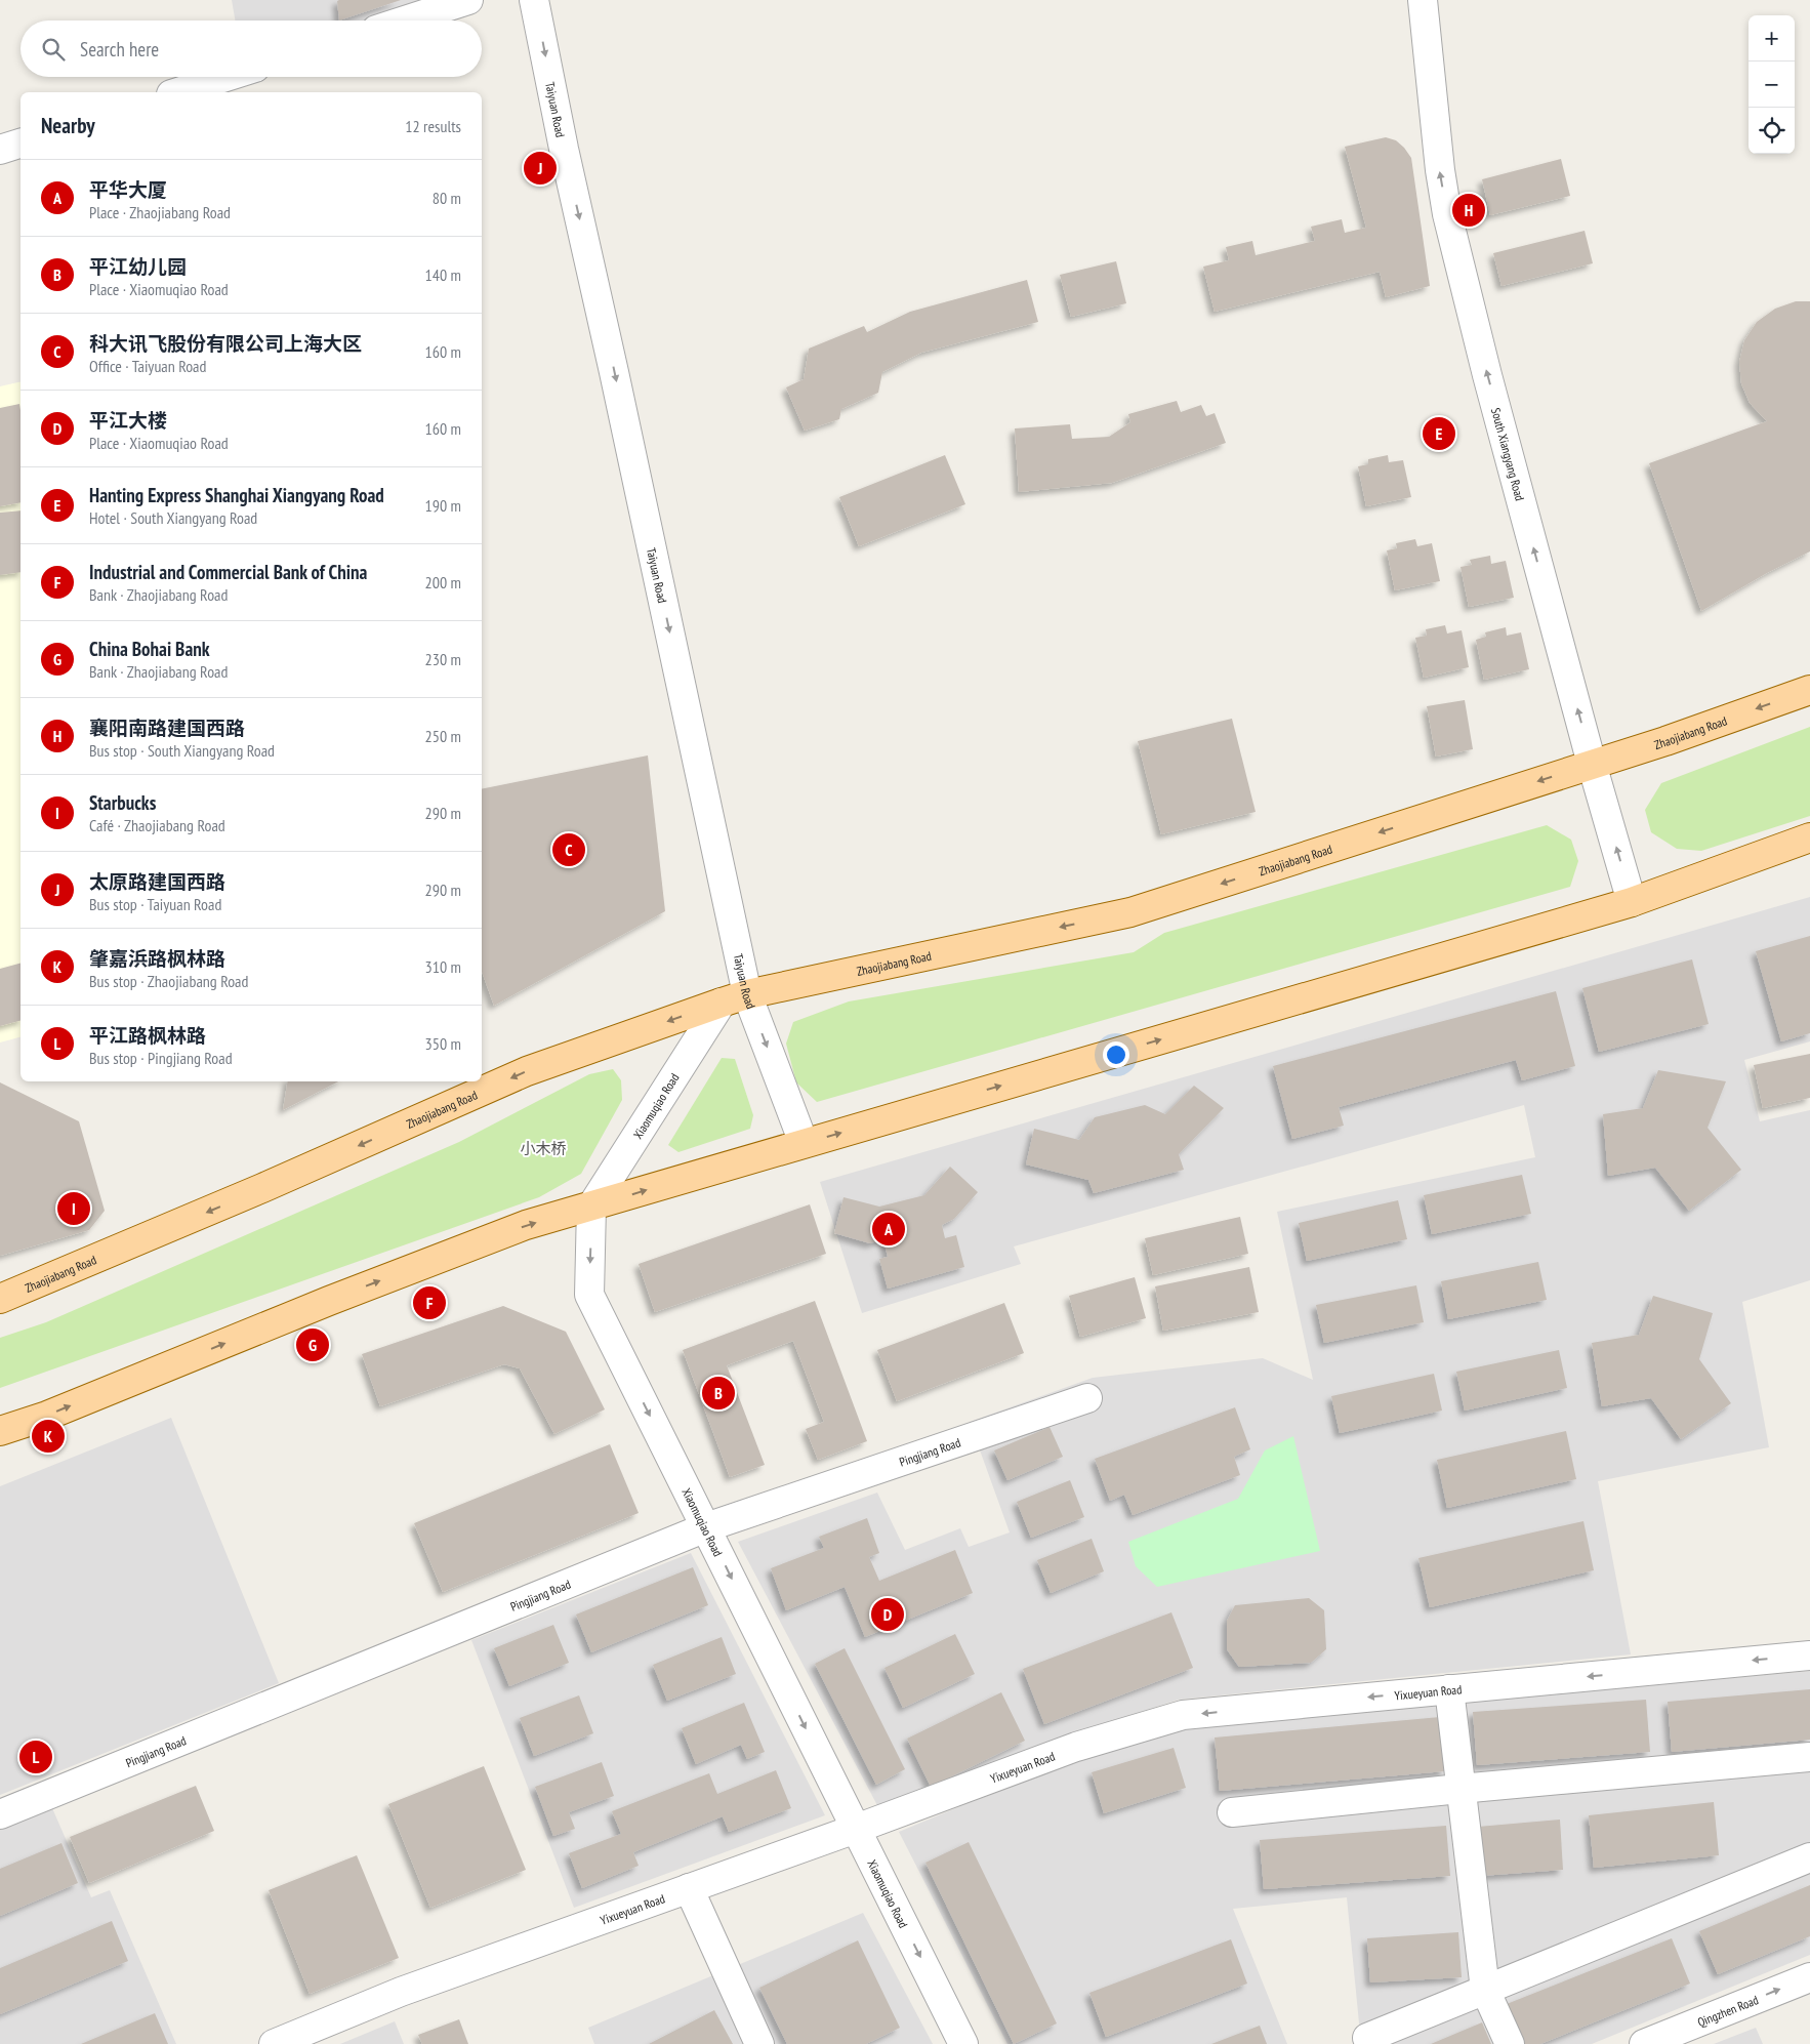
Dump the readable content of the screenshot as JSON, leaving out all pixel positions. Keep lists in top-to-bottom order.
{
  "streets": {
    "main road": ["Zhaojiabang Road"],
    "street": [
      "Taiyuan Road",
      "South Xiangyang Road",
      "Xiaomuqiao Road",
      "Pingjiang Road",
      "Yixueyuan Road",
      "Qingzhen Road"
    ]
  },
  "crossings": [
    ["Taiyuan Road", "Zhaojiabang Road"],
    ["Taiyuan Road", "Xiaomuqiao Road"],
    ["South Xiangyang Road", "Zhaojiabang Road"],
    ["Zhaojiabang Road", "Xiaomuqiao Road"],
    ["Xiaomuqiao Road", "Pingjiang Road"],
    ["Xiaomuqiao Road", "Yixueyuan Road"]
  ],
  "one_way": ["Taiyuan Road", "South Xiangyang Road", "Xiaomuqiao Road"],
  "districts": ["小木桥"],
  "page": {
    "map_buttons": ["+", "−"],
    "search": "Search here",
    "heading": ["Nearby", "12 results"],
    "pins": [
      "J",
      "H",
      "E",
      "C",
      "I",
      "A",
      "F",
      "G",
      "B",
      "K",
      "D",
      "L"
    ],
    "list": [
      {
        "mark": "A",
        "name": "平华大厦",
        "note": "Place · Zhaojiabang Road",
        "value": "80 m"
      },
      {
        "mark": "B",
        "name": "平江幼儿园",
        "note": "Place · Xiaomuqiao Road",
        "value": "140 m"
      },
      {
        "mark": "C",
        "name": "科大讯飞股份有限公司上海大区",
        "note": "Office · Taiyuan Road",
        "value": "160 m"
      },
      {
        "mark": "D",
        "name": "平江大楼",
        "note": "Place · Xiaomuqiao Road",
        "value": "160 m"
      },
      {
        "mark": "E",
        "name": "Hanting Express Shanghai Xiangyang Road",
        "note": "Hotel · South Xiangyang Road",
        "value": "190 m"
      },
      {
        "mark": "F",
        "name": "Industrial and Commercial Bank of China",
        "note": "Bank · Zhaojiabang Road",
        "value": "200 m"
      },
      {
        "mark": "G",
        "name": "China Bohai Bank",
        "note": "Bank · Zhaojiabang Road",
        "value": "230 m"
      },
      {
        "mark": "H",
        "name": "襄阳南路建国西路",
        "note": "Bus stop · South Xiangyang Road",
        "value": "250 m"
      },
      {
        "mark": "I",
        "name": "Starbucks",
        "note": "Café · Zhaojiabang Road",
        "value": "290 m"
      },
      {
        "mark": "J",
        "name": "太原路建国西路",
        "note": "Bus stop · Taiyuan Road",
        "value": "290 m"
      },
      {
        "mark": "K",
        "name": "肇嘉浜路枫林路",
        "note": "Bus stop · Zhaojiabang Road",
        "value": "310 m"
      },
      {
        "mark": "L",
        "name": "平江路枫林路",
        "note": "Bus stop · Pingjiang Road",
        "value": "350 m"
      }
    ]
  }
}
